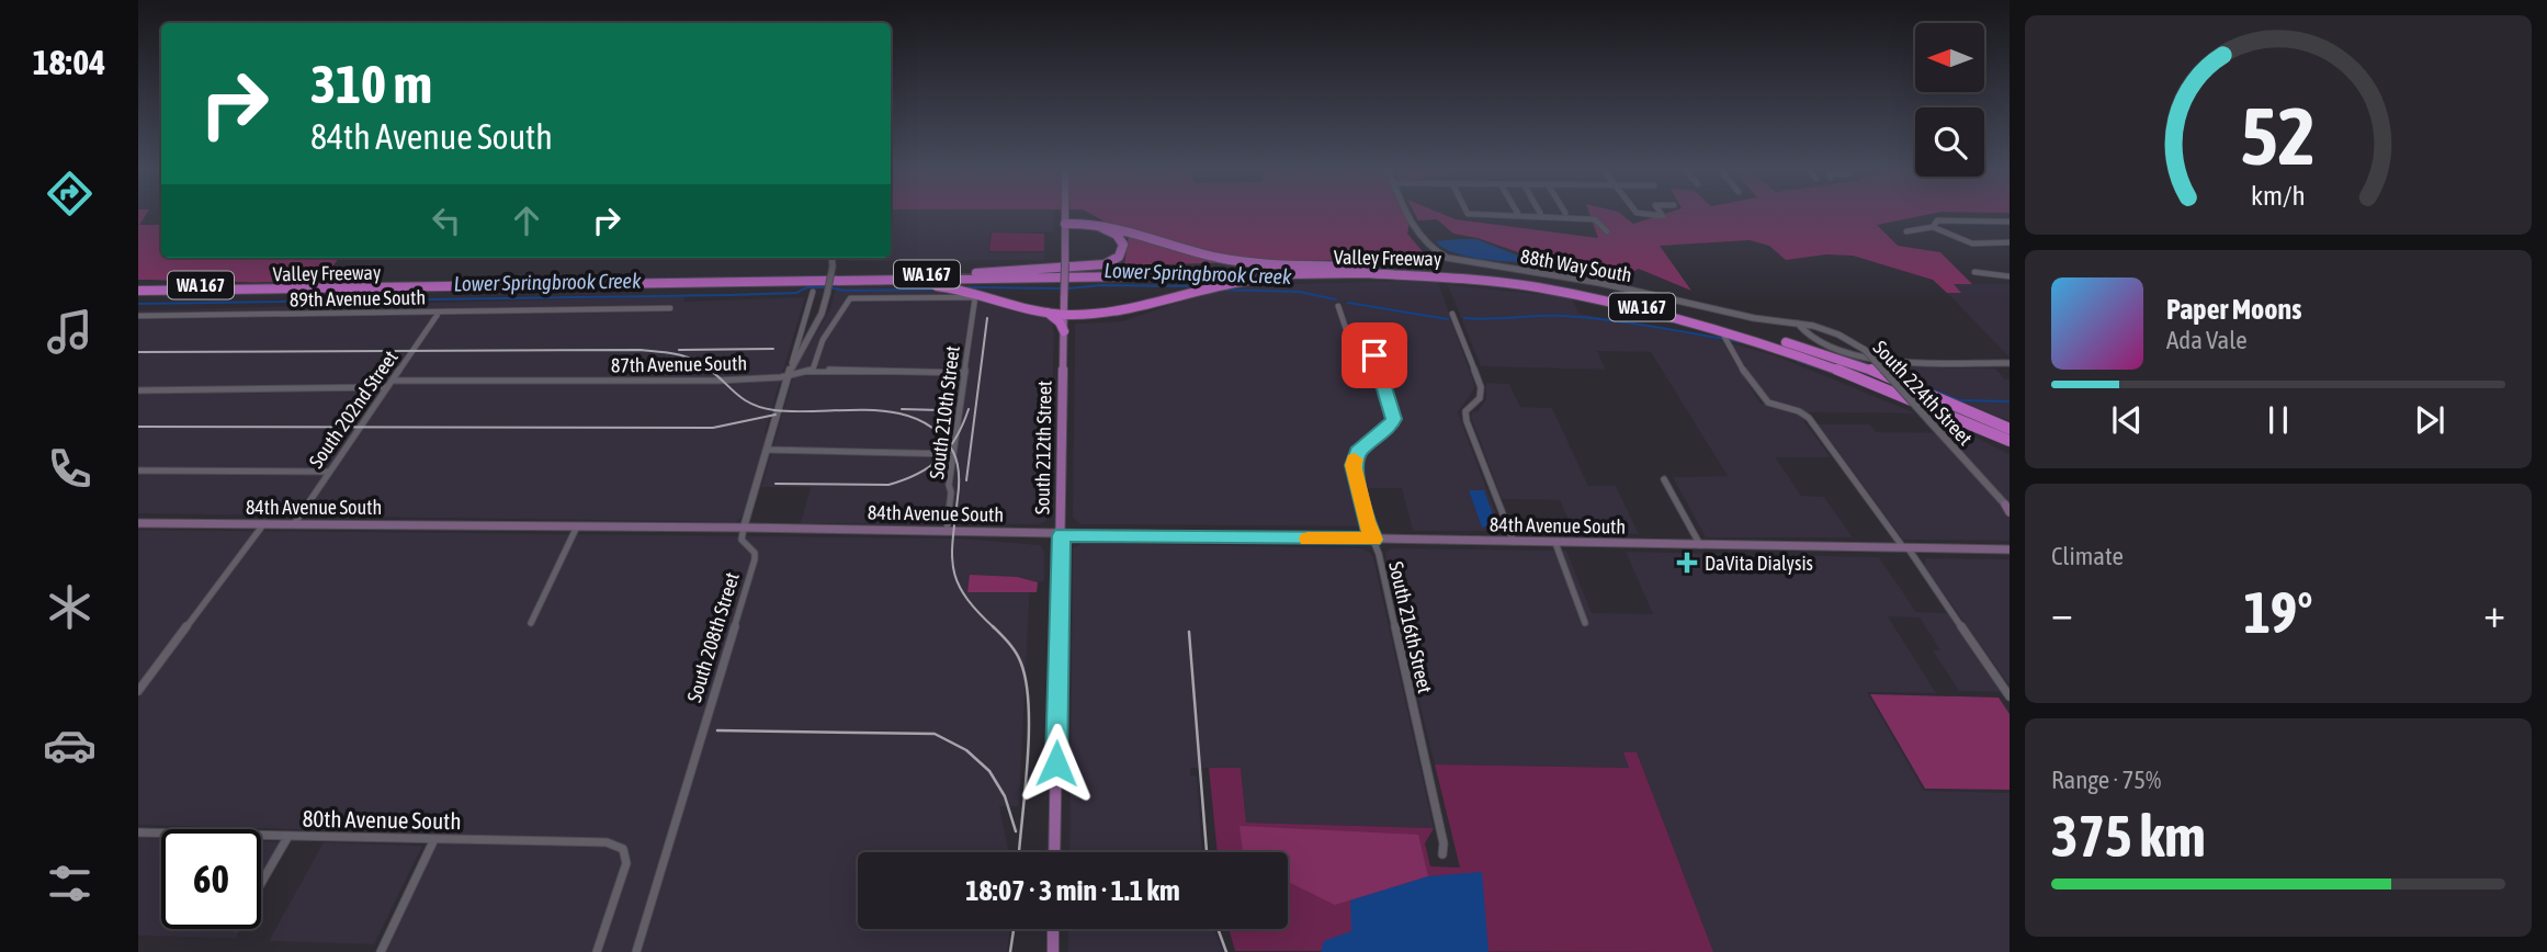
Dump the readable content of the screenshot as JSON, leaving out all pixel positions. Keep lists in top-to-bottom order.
{
  "streets": {
    "highway": ["Valley Freeway", "WA 167"],
    "main road": ["South 212th Street", "84th Avenue South"],
    "street": [
      "88th Way South",
      "89th Avenue South",
      "87th Avenue South",
      "South 224th Street",
      "South 202nd Street",
      "South 210th Street",
      "South 216th Street",
      "South 208th Street",
      "80th Avenue South"
    ]
  },
  "crossings": [
    ["88th Way South", "South 224th Street"],
    ["89th Avenue South", "South 202nd Street"],
    ["87th Avenue South", "South 202nd Street"],
    ["87th Avenue South", "South 210th Street"],
    ["South 202nd Street", "84th Avenue South"],
    ["South 210th Street", "84th Avenue South"],
    ["South 212th Street", "84th Avenue South"],
    ["84th Avenue South", "South 216th Street"],
    ["84th Avenue South", "South 208th Street"]
  ],
  "water": ["Lower Springbrook Creek"],
  "places": {
    "health": ["DaVita Dialysis"]
  },
  "north": "left",
  "page": {
    "tabs": "18:04",
    "turn": ["310 m", "84th Avenue South"],
    "song": ["Paper Moons", "Ada Vale"],
    "tile": [
      "Climate",
      ["Range · 75%", "375 km"]
    ],
    "heat": ["−", "19°", "+"],
    "limit": "60",
    "trip": "18:07 · 3 min · 1.1 km",
    "gauge": ["52", "km/h"]
  }
}
